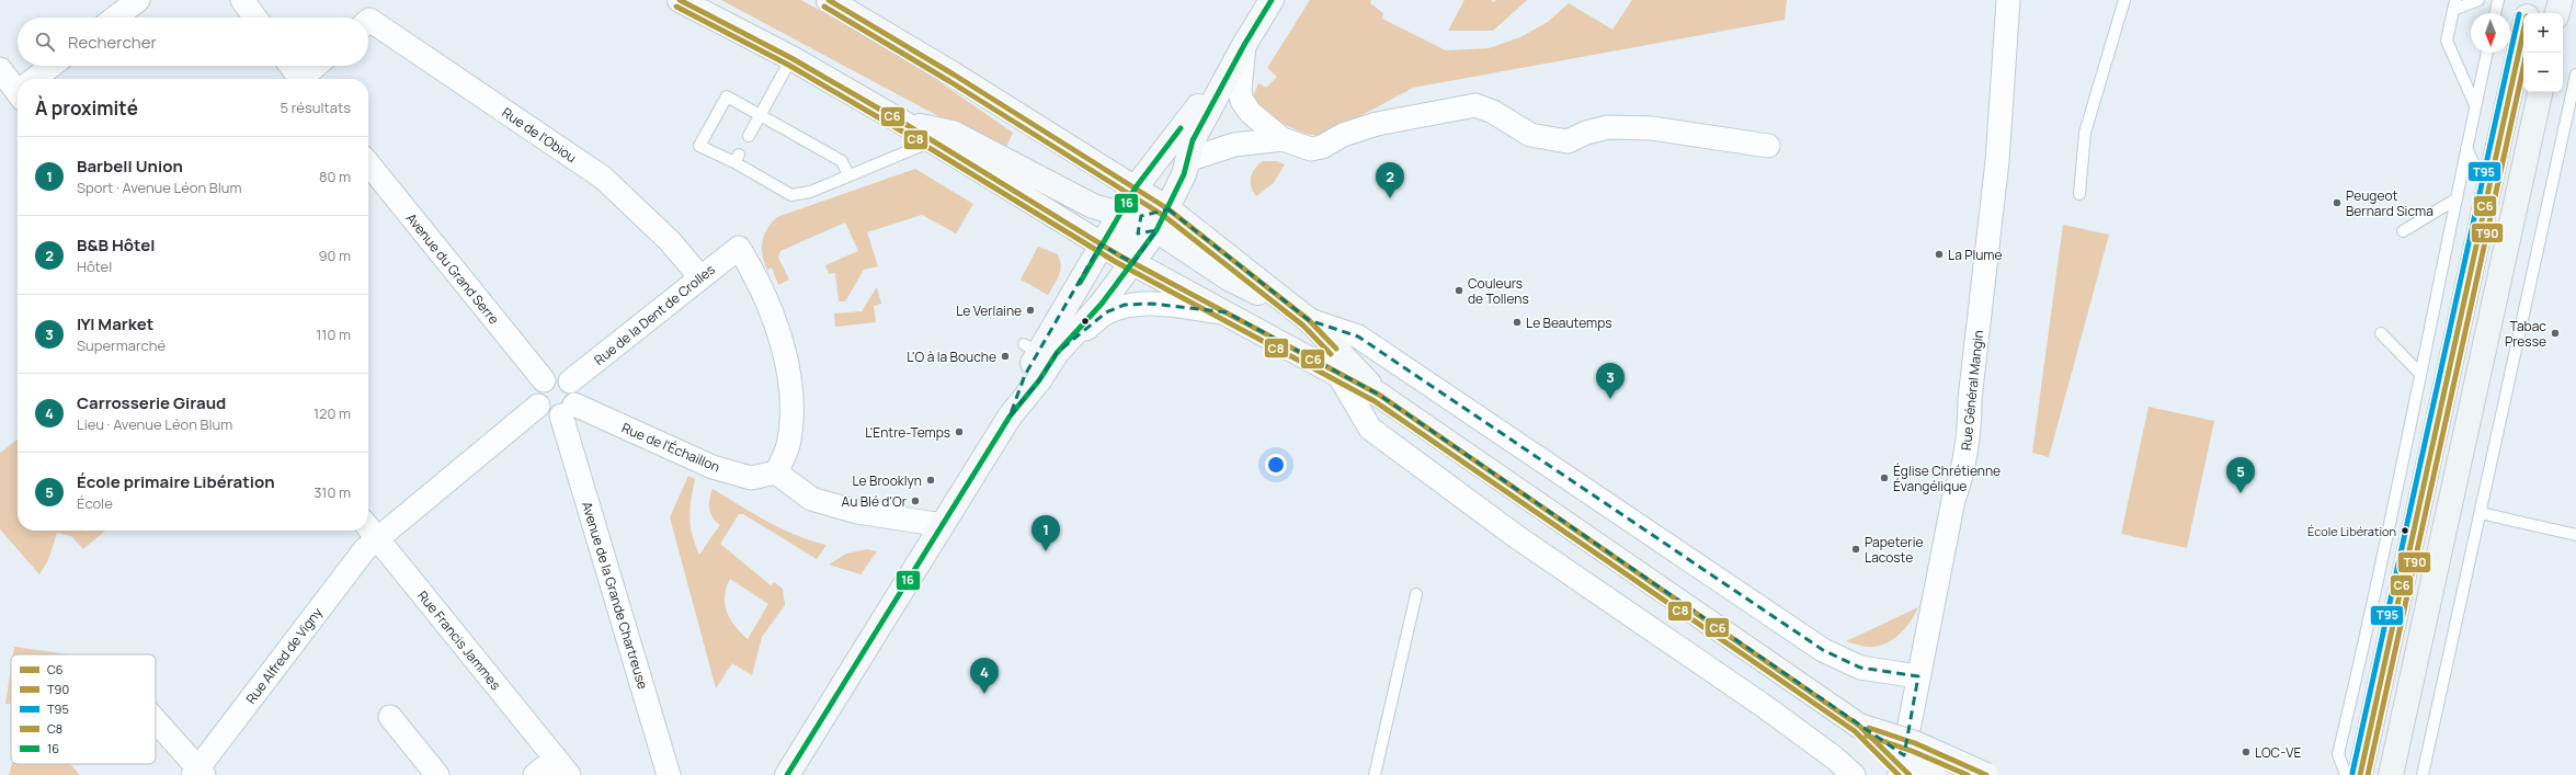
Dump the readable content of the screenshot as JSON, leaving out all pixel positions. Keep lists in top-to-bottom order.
{
  "streets": {
    "street": [
      "Rue de l'Obiou",
      "Avenue du Grand Serre",
      "Rue de la Dent de Crolles",
      "Rue Général Mangin",
      "Rue de l'Échaillon",
      "Avenue de la Grande Chartreuse",
      "Rue Francis Jammes",
      "Rue Alfred de Vigny"
    ]
  },
  "crossings": [
    ["Rue de l'Obiou", "Rue de la Dent de Crolles"],
    ["Avenue du Grand Serre", "Rue de la Dent de Crolles"],
    ["Avenue du Grand Serre", "Rue de l'Échaillon"],
    ["Avenue du Grand Serre", "Avenue de la Grande Chartreuse"],
    ["Rue de la Dent de Crolles", "Rue de l'Échaillon"],
    ["Rue de la Dent de Crolles", "Avenue de la Grande Chartreuse"],
    ["Rue de l'Échaillon", "Avenue de la Grande Chartreuse"],
    ["Rue Francis Jammes", "Rue Alfred de Vigny"]
  ],
  "places": [
    "Peugeot Bernard Sicma",
    "La Plume",
    "Couleurs de Tollens",
    "Le Verlaine",
    "Le Beautemps",
    "Tabac Presse",
    "L'O à la Bouche",
    "L'Entre-Temps",
    "Église Chrétienne Évangélique",
    "Le Brooklyn",
    "Au Blé d'Or",
    "École Libération",
    "Papeterie Lacoste",
    "LOC-VE"
  ],
  "lines": [
    "transit line C6",
    "transit line 16",
    "transit line C8",
    "transit line T95",
    "transit line T90"
  ],
  "legend": [
    "C6",
    "T90",
    "T95",
    "C8",
    "16"
  ],
  "north": "bottom",
  "page": {
    "map_buttons": ["+", "−"],
    "search": "Rechercher",
    "heading": ["À proximité", "5 résultats"],
    "list": [
      {
        "mark": "1",
        "name": "Barbell Union",
        "note": "Sport · Avenue Léon Blum",
        "value": "80 m"
      },
      {
        "mark": "2",
        "name": "B&B Hôtel",
        "note": "Hôtel",
        "value": "90 m"
      },
      {
        "mark": "3",
        "name": "IYI Market",
        "note": "Supermarché",
        "value": "110 m"
      },
      {
        "mark": "4",
        "name": "Carrosserie Giraud",
        "note": "Lieu · Avenue Léon Blum",
        "value": "120 m"
      },
      {
        "mark": "5",
        "name": "École primaire Libération",
        "note": "École",
        "value": "310 m"
      }
    ],
    "pins": [
      "2",
      "3",
      "5",
      "1",
      "4"
    ]
  }
}
